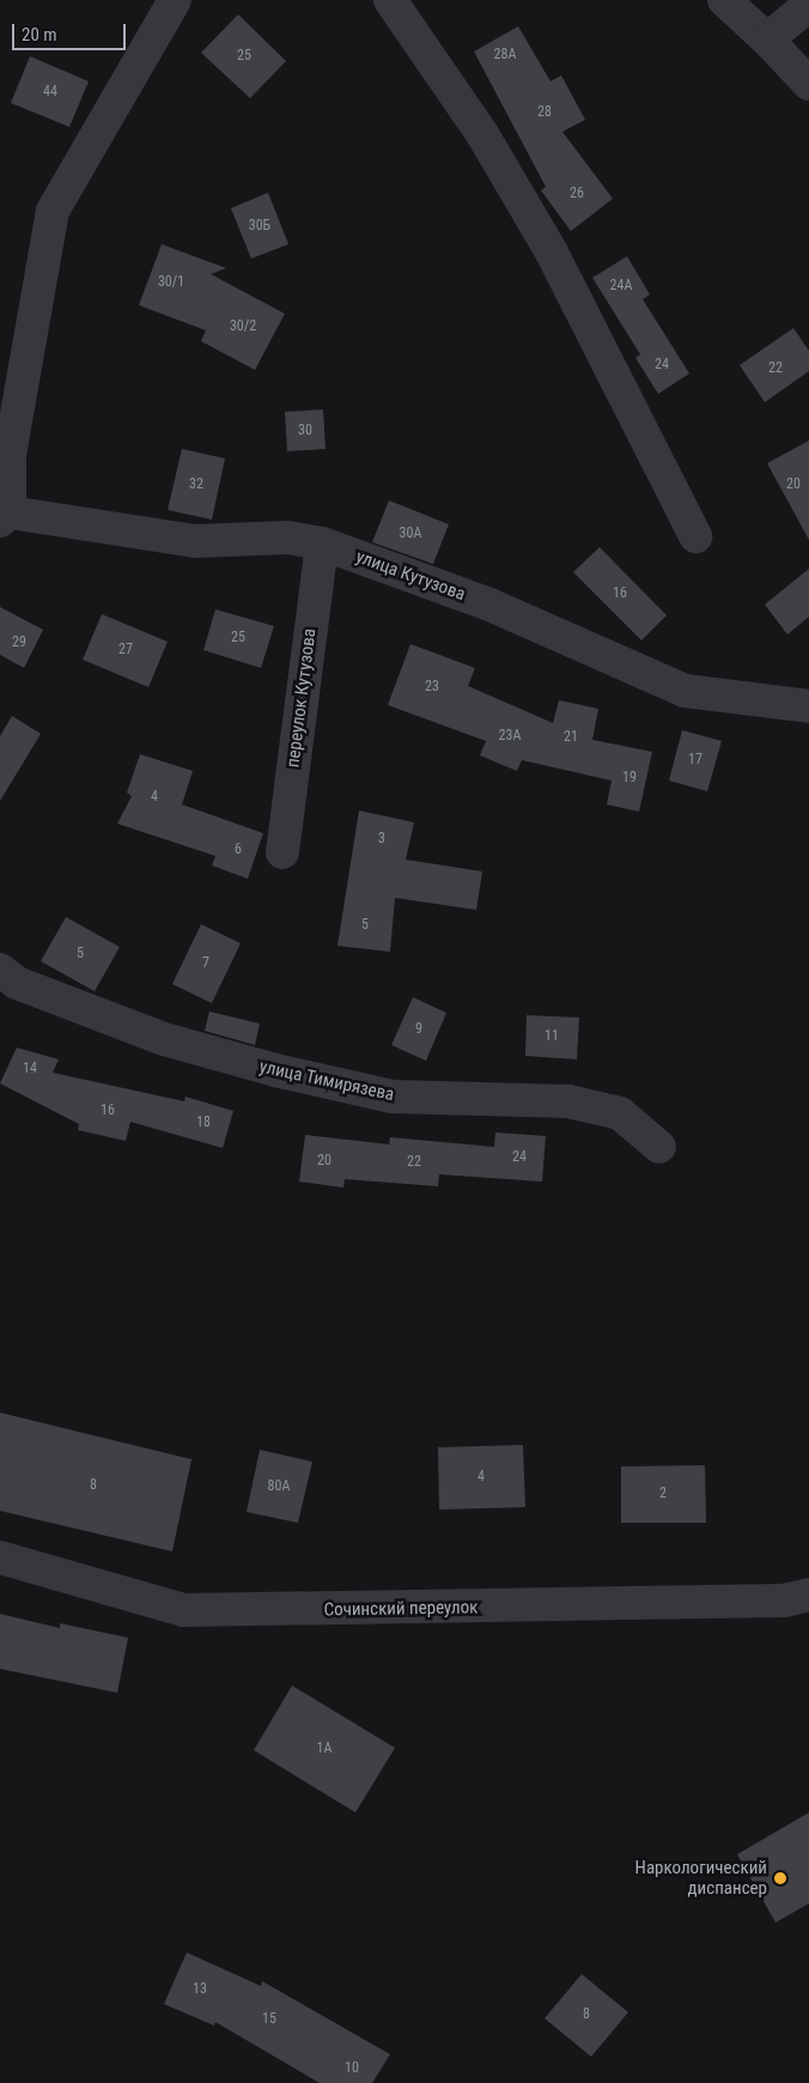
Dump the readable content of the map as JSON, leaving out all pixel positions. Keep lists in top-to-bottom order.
{
  "streets": {
    "street": [
      "улица Кутузова",
      "переулок Кутузова",
      "улица Тимирязева",
      "Сочинский переулок"
    ]
  },
  "crossings": [
    ["улица Кутузова", "переулок Кутузова"]
  ],
  "places": ["Наркологический диспансер"],
  "house_numbers": [
    "28А",
    "25",
    "44",
    "28",
    "26",
    "30Б",
    "30/1",
    "24А",
    "30/2",
    "24",
    "22",
    "30",
    "32",
    "20",
    "30А",
    "16",
    "25",
    "29",
    "27",
    "23",
    "23А",
    "21",
    "17",
    "19",
    "4",
    "3",
    "6",
    "5",
    "5",
    "7",
    "9",
    "11",
    "14",
    "16",
    "18",
    "24",
    "20",
    "22",
    "4",
    "8",
    "80А",
    "2",
    "1А",
    "13",
    "8",
    "15",
    "10"
  ],
  "scale_bar": "20 m"
}
